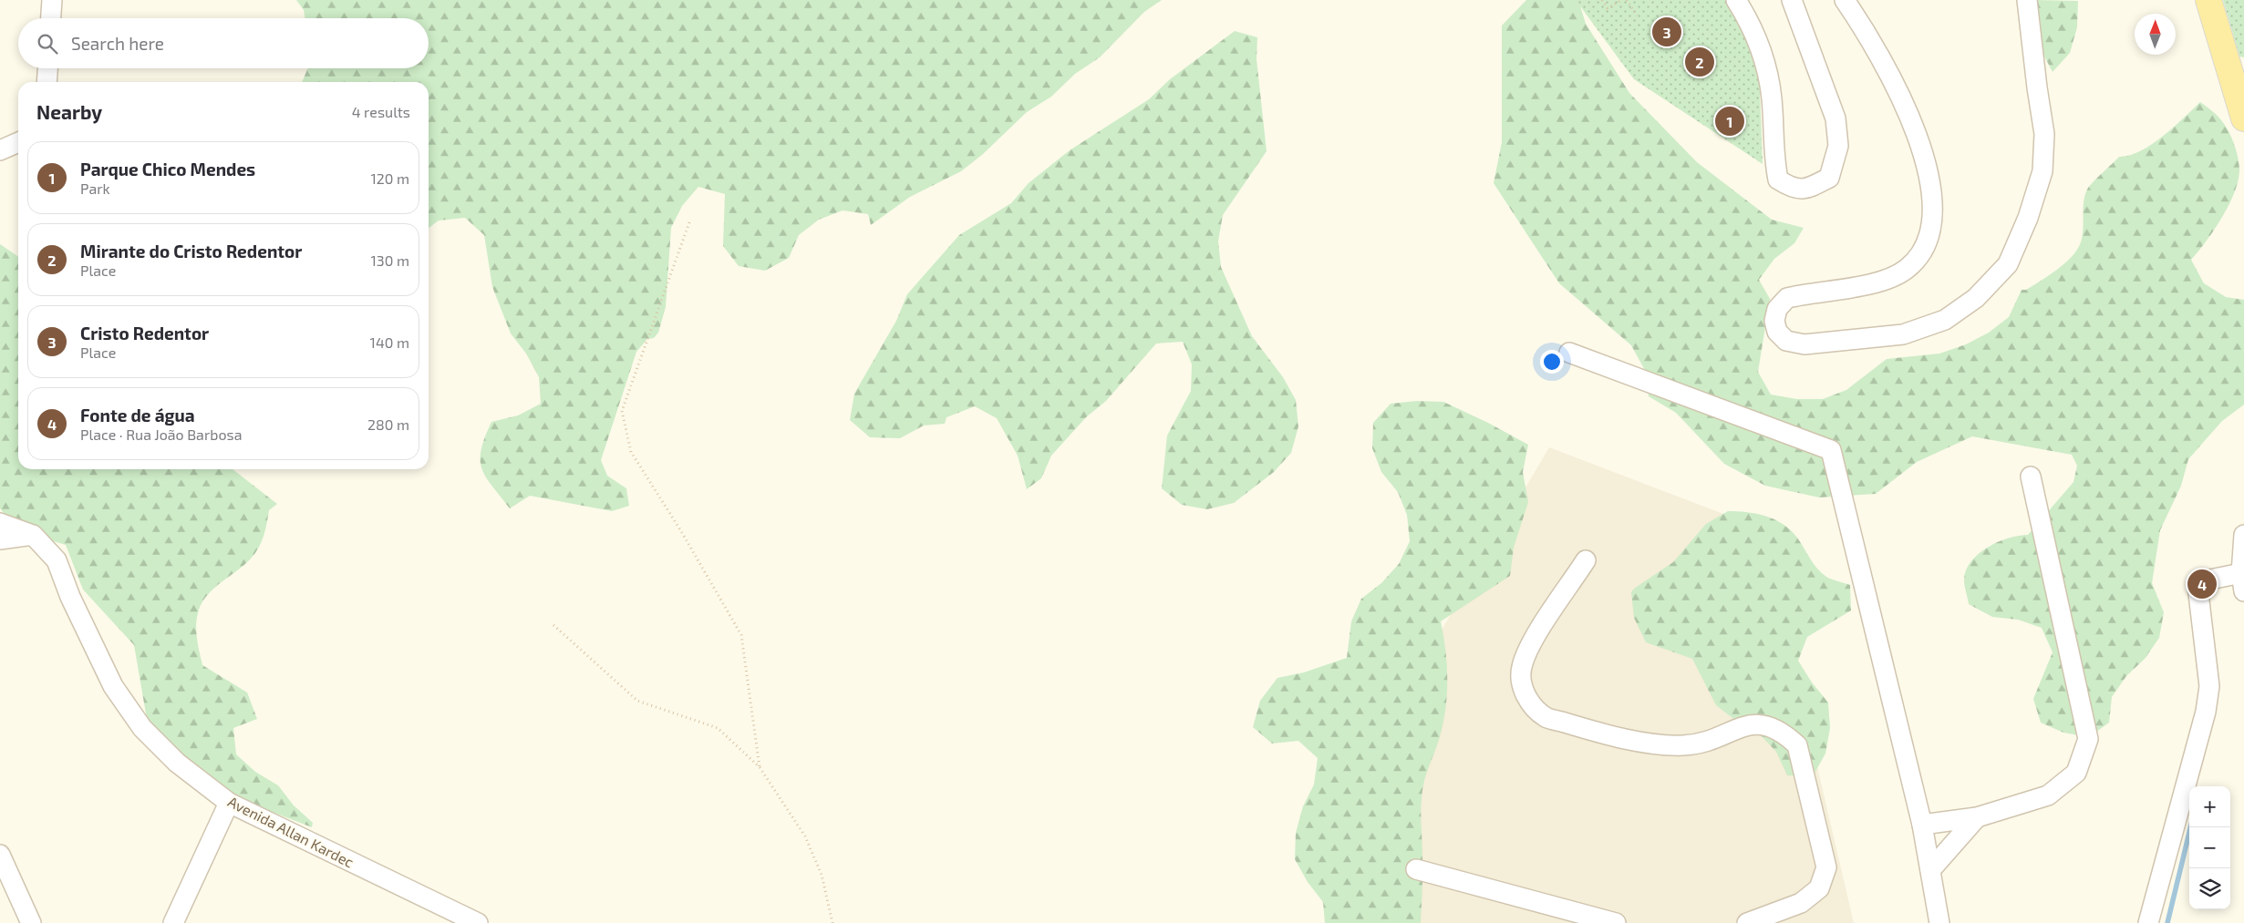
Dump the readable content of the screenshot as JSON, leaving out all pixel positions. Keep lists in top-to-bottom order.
{
  "streets": {
    "street": ["Avenida Allan Kardec"]
  },
  "north": "top",
  "page": {
    "pins": [
      "3",
      "2",
      "1",
      "4"
    ],
    "search": "Search here",
    "heading": ["Nearby", "4 results"],
    "list": [
      {
        "mark": "1",
        "name": "Parque Chico Mendes",
        "note": "Park",
        "value": "120 m"
      },
      {
        "mark": "2",
        "name": "Mirante do Cristo Redentor",
        "note": "Place",
        "value": "130 m"
      },
      {
        "mark": "3",
        "name": "Cristo Redentor",
        "note": "Place",
        "value": "140 m"
      },
      {
        "mark": "4",
        "name": "Fonte de água",
        "note": "Place · Rua João Barbosa",
        "value": "280 m"
      }
    ],
    "map_buttons": ["+", "−"]
  }
}
